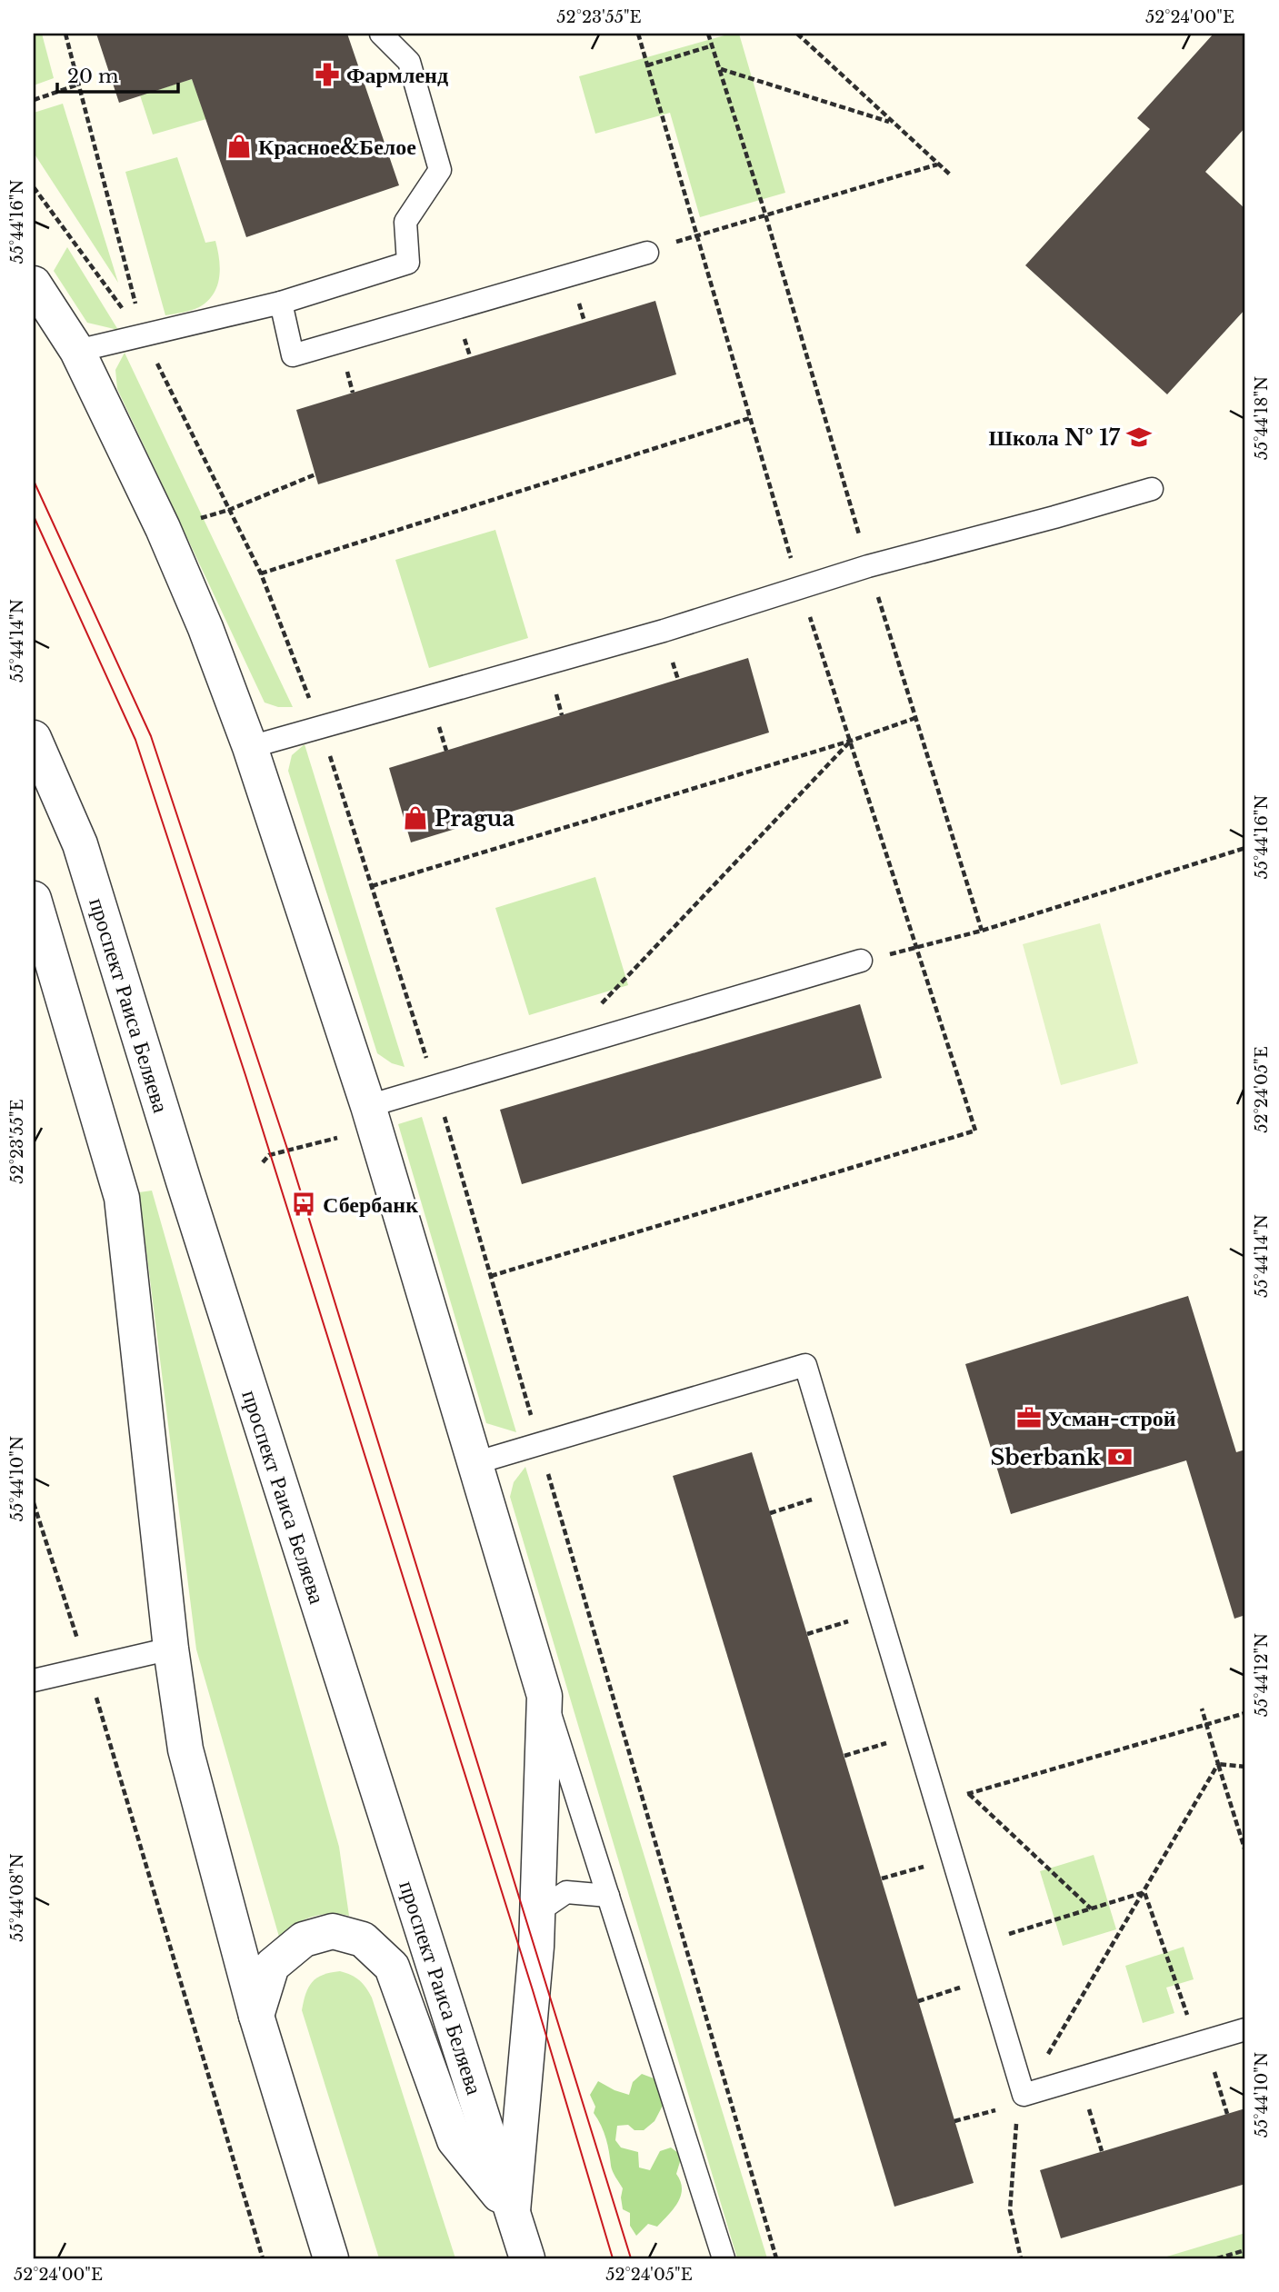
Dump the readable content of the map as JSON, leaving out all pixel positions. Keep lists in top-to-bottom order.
{
  "streets": {
    "street": ["проспект Раиса Беляева"]
  },
  "places": {
    "pharmacy": ["Фармленд"],
    "shop": ["Красное&Белое", "Pragua"],
    "school or university": ["Школа № 17"],
    "bus stop": ["Сбербанк"],
    "office": ["Усман-строй"],
    "bank": ["Sberbank"]
  },
  "scale_bar": "20 m",
  "coordinates": [
    "52°23'55\"E",
    "52°24'00\"E",
    "55°44'16\"N",
    "55°44'18\"N",
    "55°44'14\"N",
    "52°24'05\"E",
    "55°44'10\"N",
    "55°44'12\"N",
    "55°44'08\"N"
  ]
}
